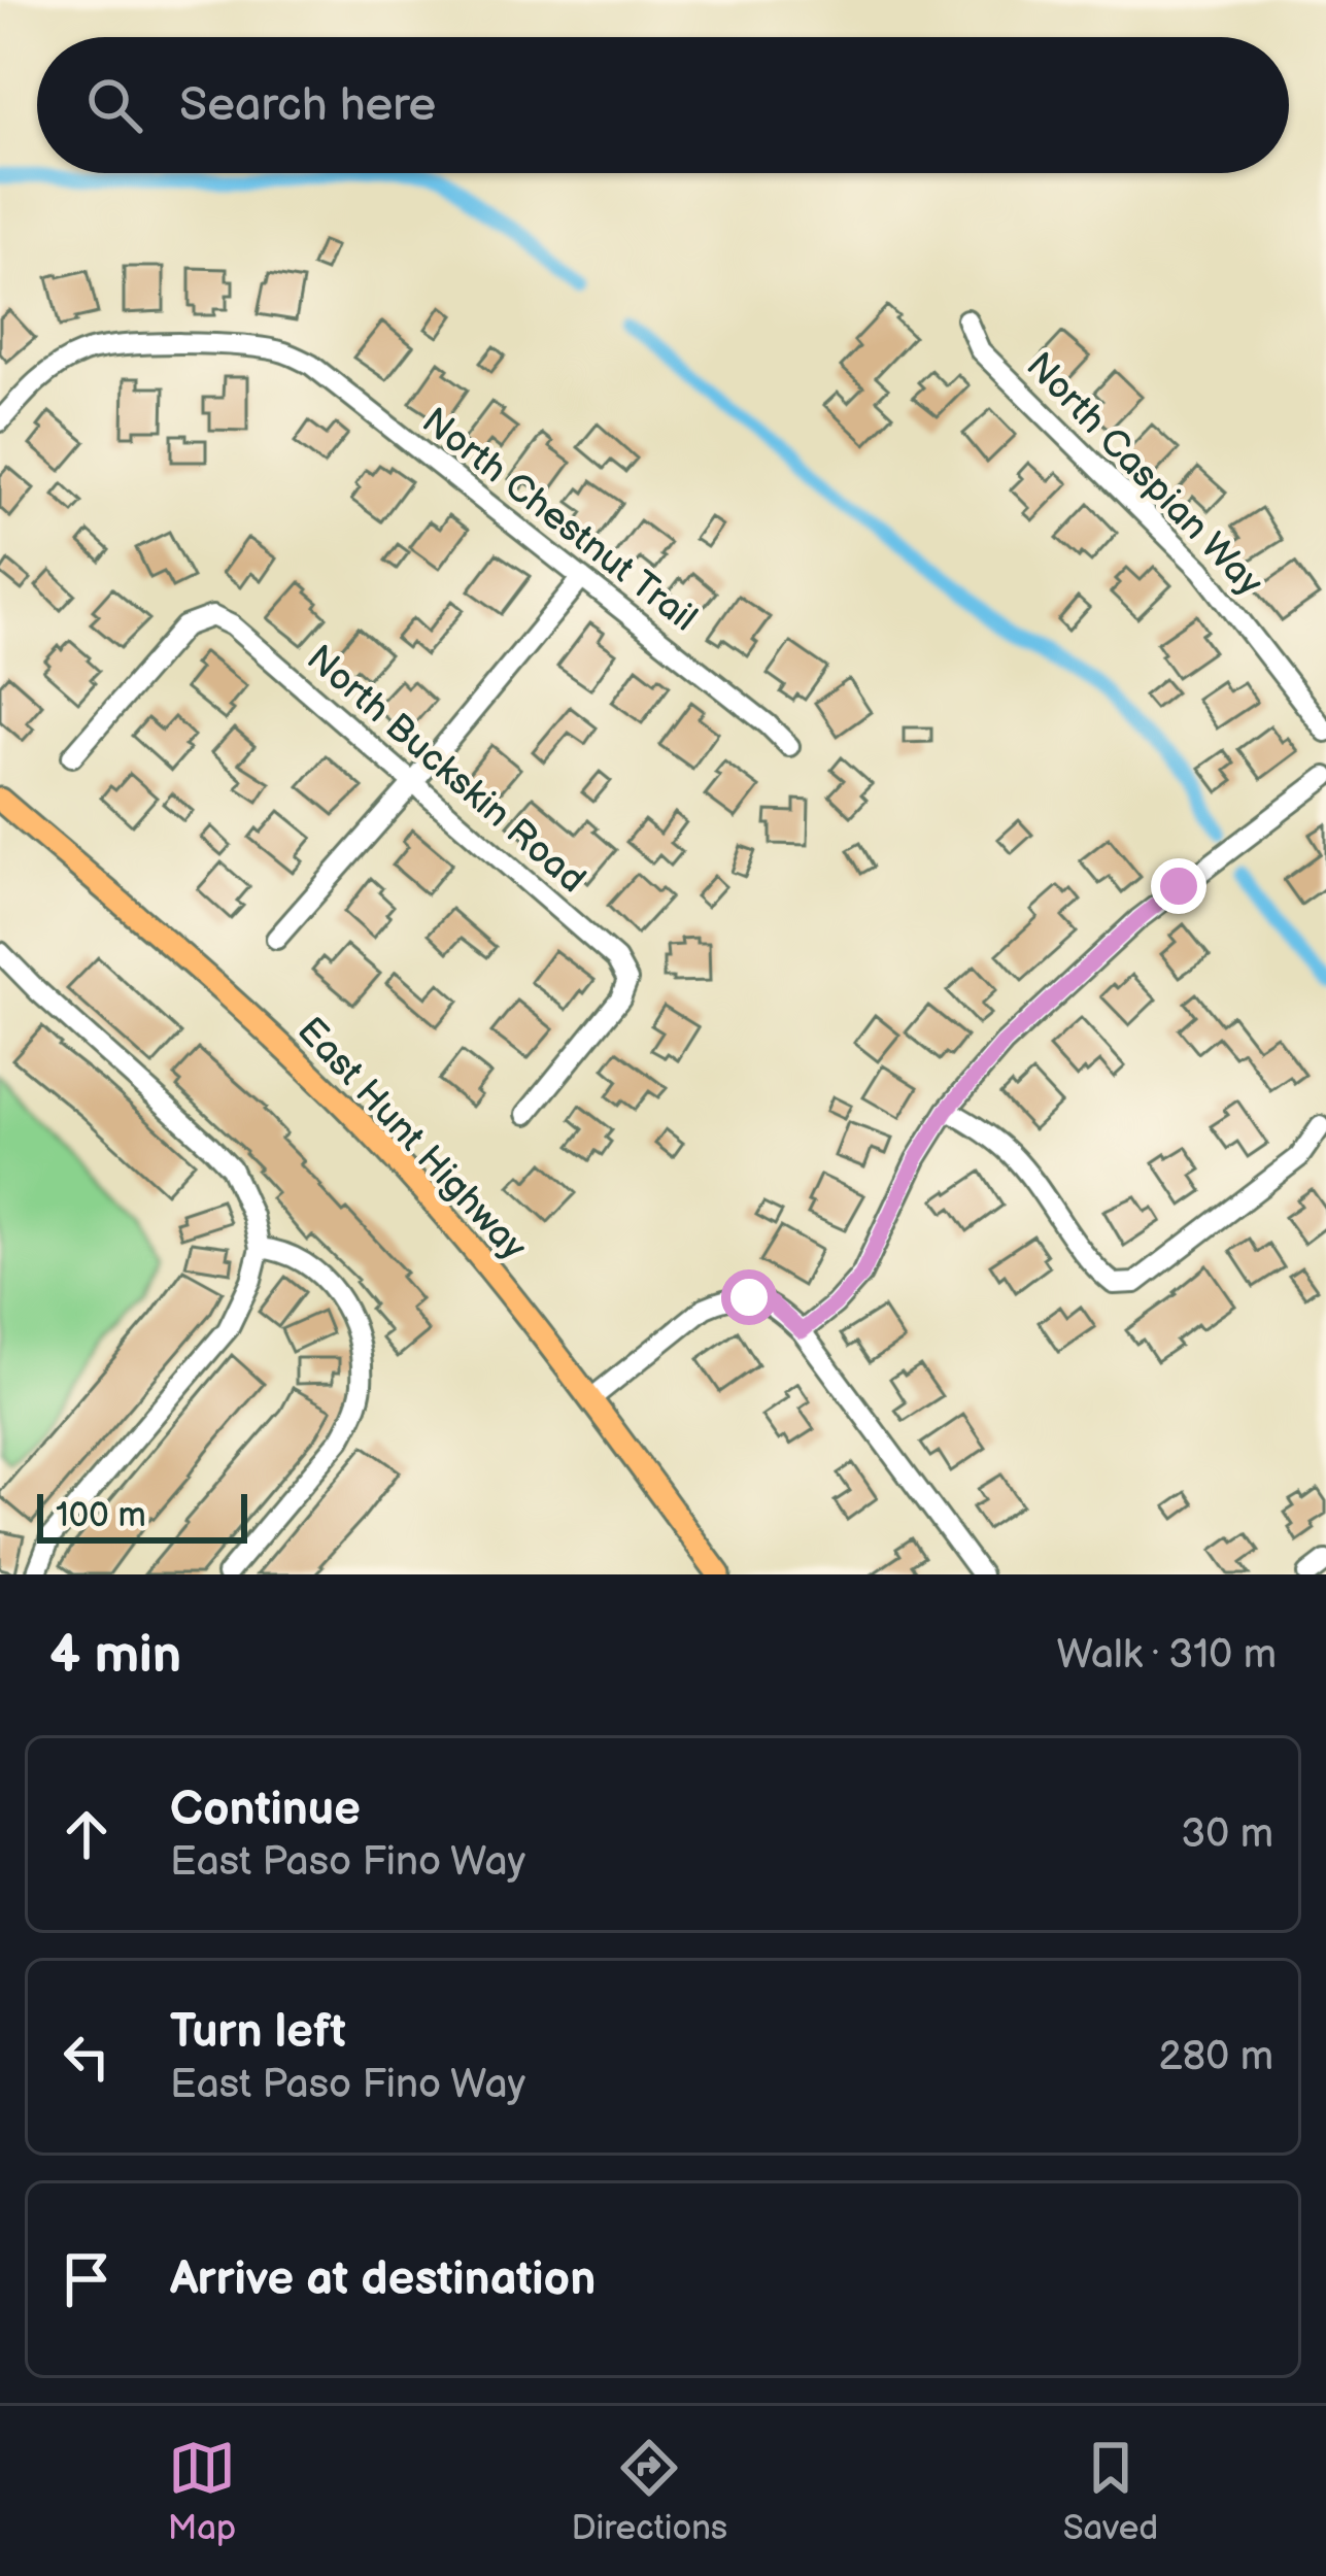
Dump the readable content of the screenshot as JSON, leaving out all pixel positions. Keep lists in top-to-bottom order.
{
  "streets": {
    "main road": ["East Hunt Highway"],
    "street": ["North Caspian Way", "North Chestnut Trail", "North Buckskin Road"]
  },
  "scale_bar": "100 m",
  "page": {
    "search": "Search here",
    "scale": "100 m",
    "heading": ["4 min", "Walk · 310 m"],
    "list": [
      ["Continue", "East Paso Fino Way", "30 m"],
      ["Turn left", "East Paso Fino Way", "280 m"],
      "Arrive at destination"
    ],
    "nav": ["Map", "Directions", "Saved"]
  }
}
